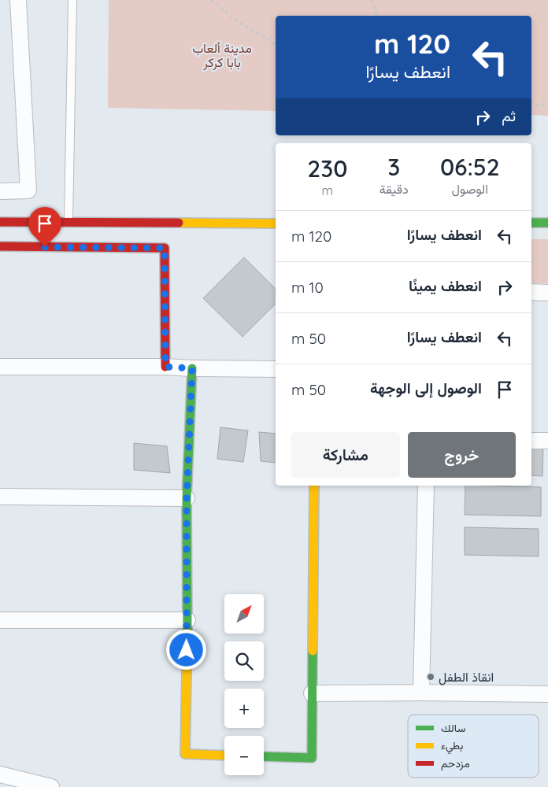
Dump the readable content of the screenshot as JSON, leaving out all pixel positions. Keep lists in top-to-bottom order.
{
  "parks": ["مدينة ألعاب بابا كركر"],
  "places": ["انقاذ الطفل"],
  "legend": ["سالك", "بطيء", "مزدحم"],
  "north": "top right",
  "page": {
    "turn": ["120 m", "انعطف يسارًا"],
    "then": "ثم",
    "eta": [
      "06:52",
      "الوصول",
      "3",
      "دقيقة",
      "230",
      "m"
    ],
    "list": [
      {
        "name": "انعطف يسارًا",
        "value": "120 m"
      },
      {
        "name": "انعطف يمينًا",
        "value": "10 m"
      },
      {
        "name": "انعطف يسارًا",
        "value": "50 m"
      },
      {
        "name": "الوصول إلى الوجهة",
        "value": "50 m"
      }
    ],
    "buttons": ["خروج", "مشاركة"],
    "map_buttons": ["+", "−"]
  }
}
